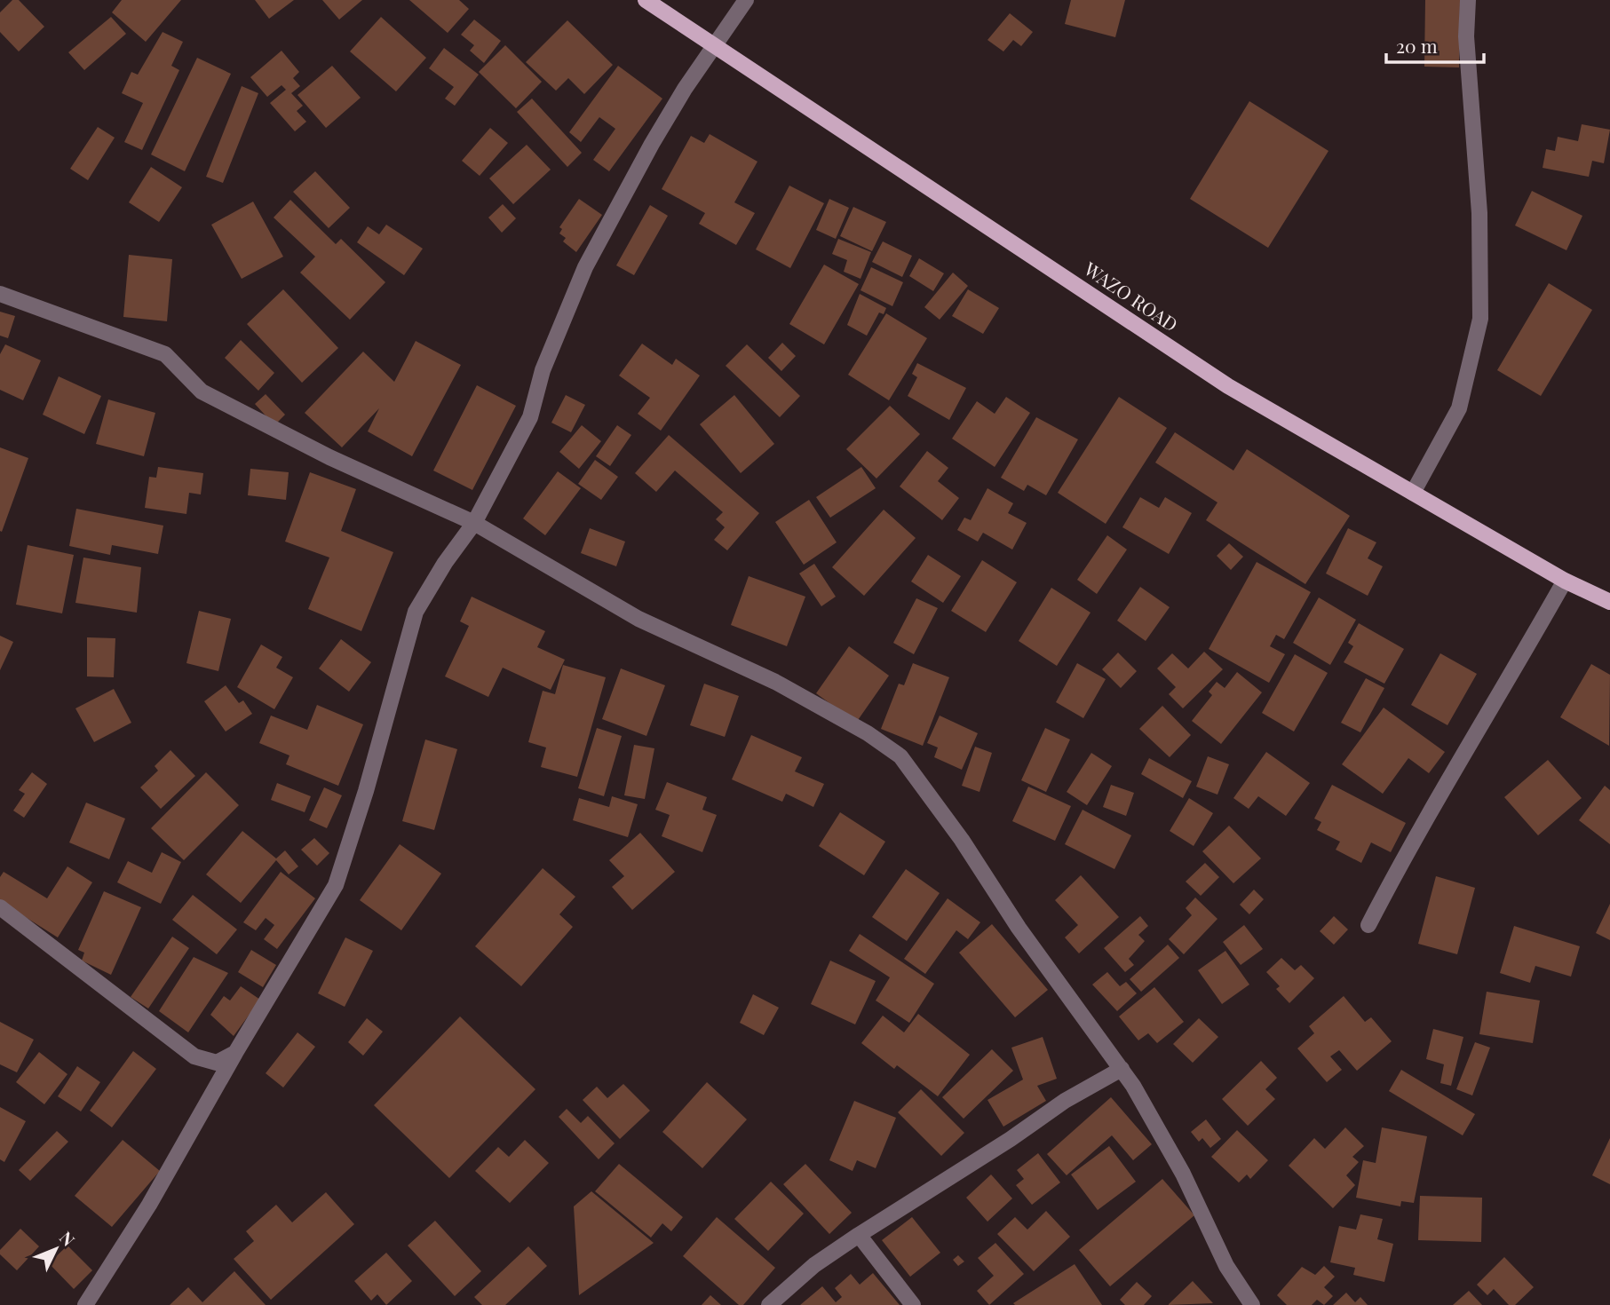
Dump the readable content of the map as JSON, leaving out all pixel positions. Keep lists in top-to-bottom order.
{
  "streets": {
    "main road": ["WAZO ROAD"]
  },
  "scale_bar": "20 m",
  "north": "top right"
}
